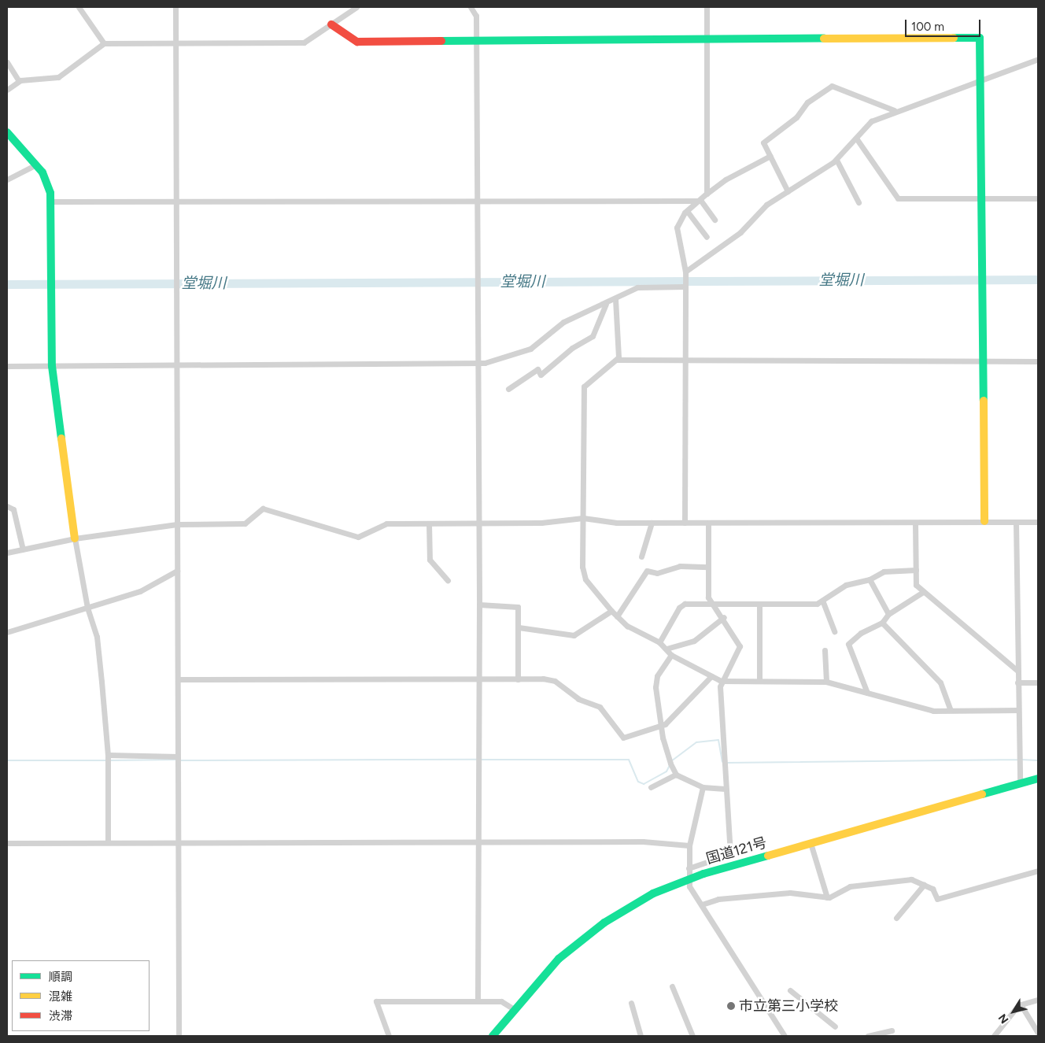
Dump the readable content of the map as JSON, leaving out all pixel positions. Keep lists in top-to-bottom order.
{
  "streets": {
    "main road": ["国道121号"]
  },
  "water": ["堂堀川"],
  "places": ["市立第三小学校"],
  "legend": ["順調", "混雑", "渋滞"],
  "scale_bar": "100 m",
  "north": "bottom left"
}
